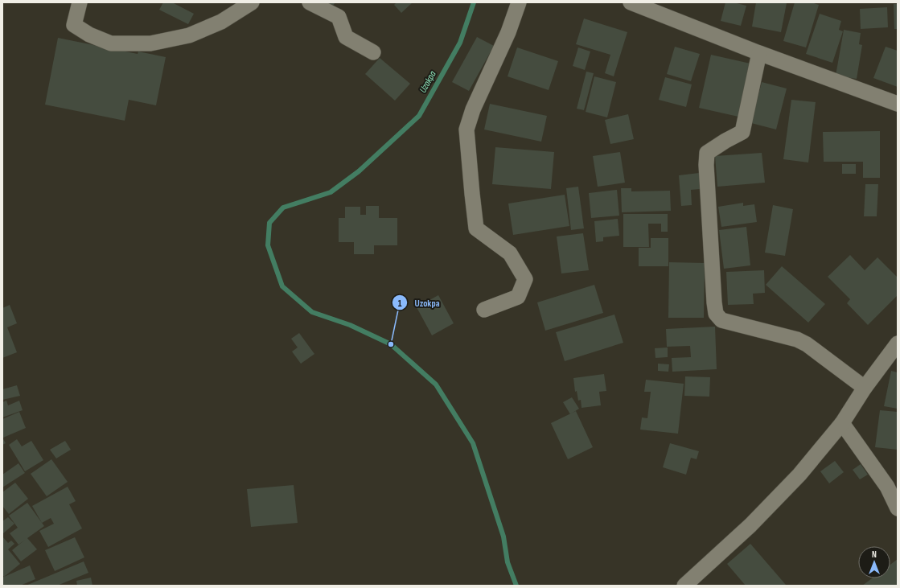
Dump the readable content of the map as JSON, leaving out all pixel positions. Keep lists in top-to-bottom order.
{
  "water": ["Uzokpa"],
  "places": ["Uzokpa"],
  "north": "top"
}
